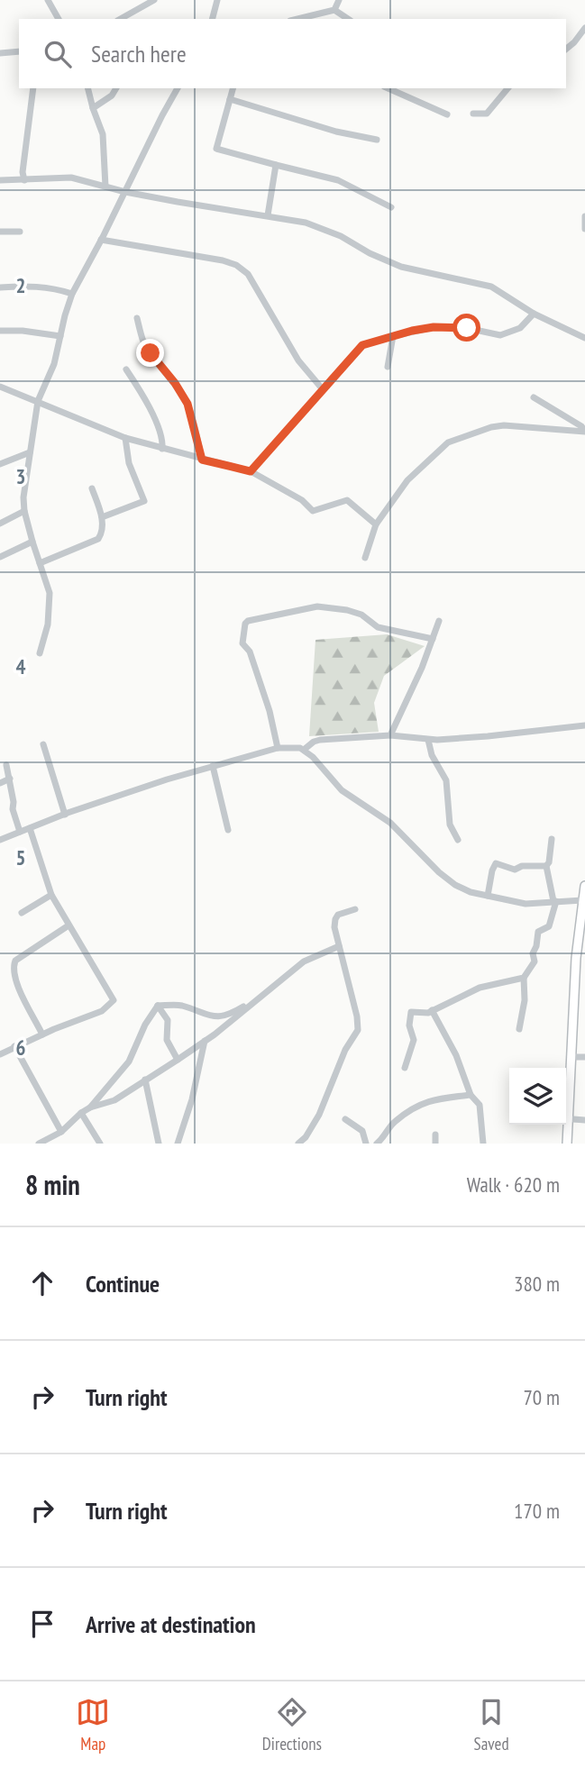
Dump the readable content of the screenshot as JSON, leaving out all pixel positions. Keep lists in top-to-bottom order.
{
  "page": {
    "search": "Search here",
    "heading": ["8 min", "Walk · 620 m"],
    "list": [
      ["Continue", "380 m"],
      ["Turn right", "70 m"],
      ["Turn right", "170 m"],
      "Arrive at destination"
    ],
    "nav": ["Map", "Directions", "Saved"]
  },
  "grid": {
    "rows": [
      "2",
      "3",
      "4",
      "5",
      "6"
    ]
  }
}
